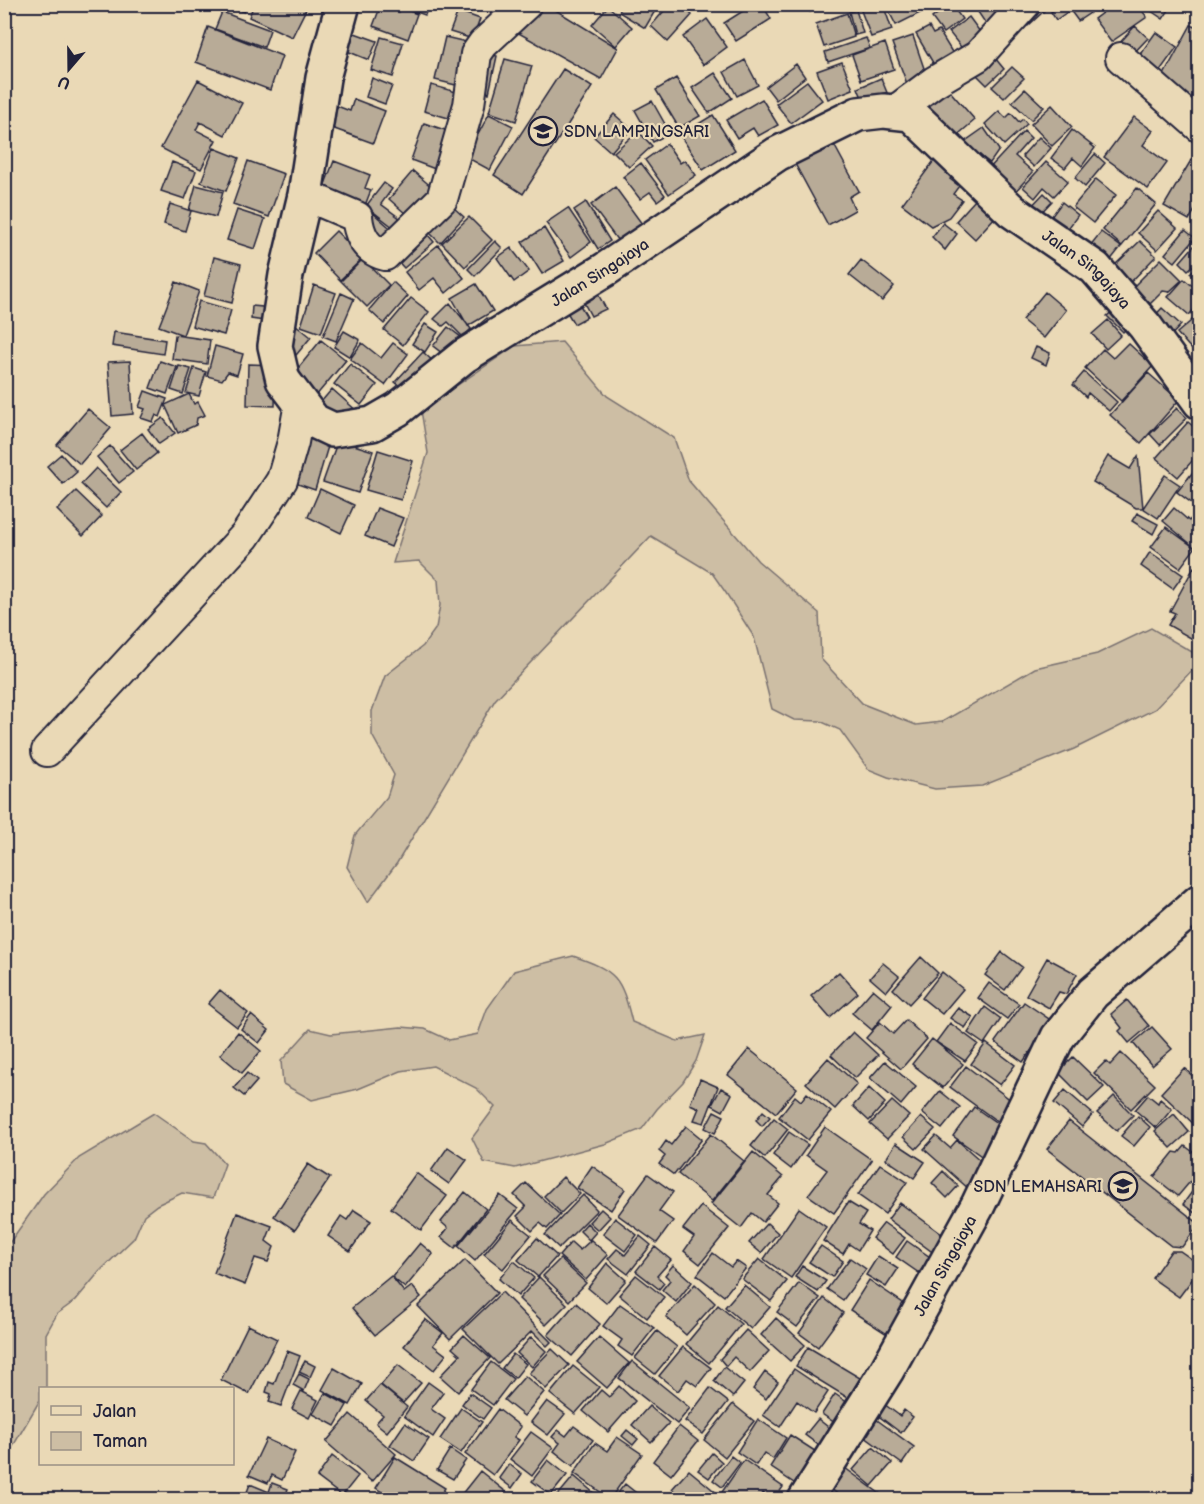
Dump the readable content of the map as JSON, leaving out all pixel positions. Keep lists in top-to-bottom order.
{
  "streets": {
    "street": ["Jalan Singajaya"]
  },
  "places": {
    "school or university": ["SDN LAMPINGSARI", "SDN LEMAHSARI"]
  },
  "legend": ["Jalan", "Taman"],
  "north": "bottom"
}
